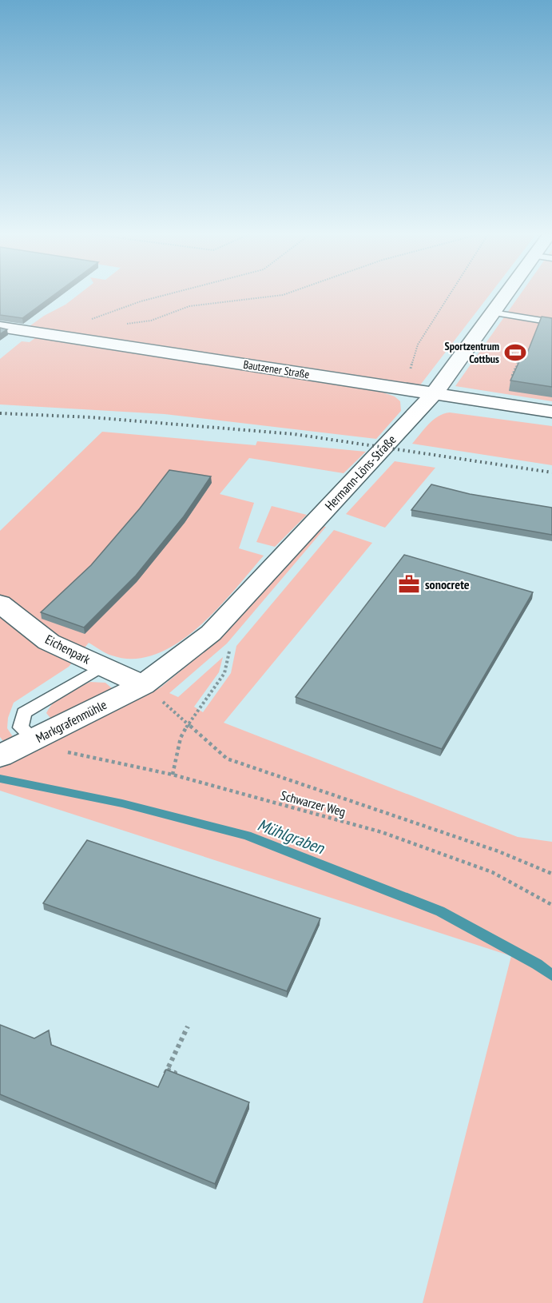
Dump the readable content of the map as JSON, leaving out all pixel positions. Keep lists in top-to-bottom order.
{
  "streets": {
    "street": [
      "Bautzener Straße",
      "Hermann-Löns-Straße",
      "Eichenpark",
      "Markgrafenmühle"
    ],
    "path": ["Schwarzer Weg"]
  },
  "crossings": [
    ["Bautzener Straße", "Hermann-Löns-Straße"],
    ["Hermann-Löns-Straße", "Eichenpark"],
    ["Hermann-Löns-Straße", "Markgrafenmühle"],
    ["Eichenpark", "Markgrafenmühle"],
    ["Markgrafenmühle", "Schwarzer Weg"]
  ],
  "water": ["Mühlgraben"],
  "places": {
    "sports": ["Sportzentrum Cottbus"],
    "office": ["sonocrete"]
  }
}
